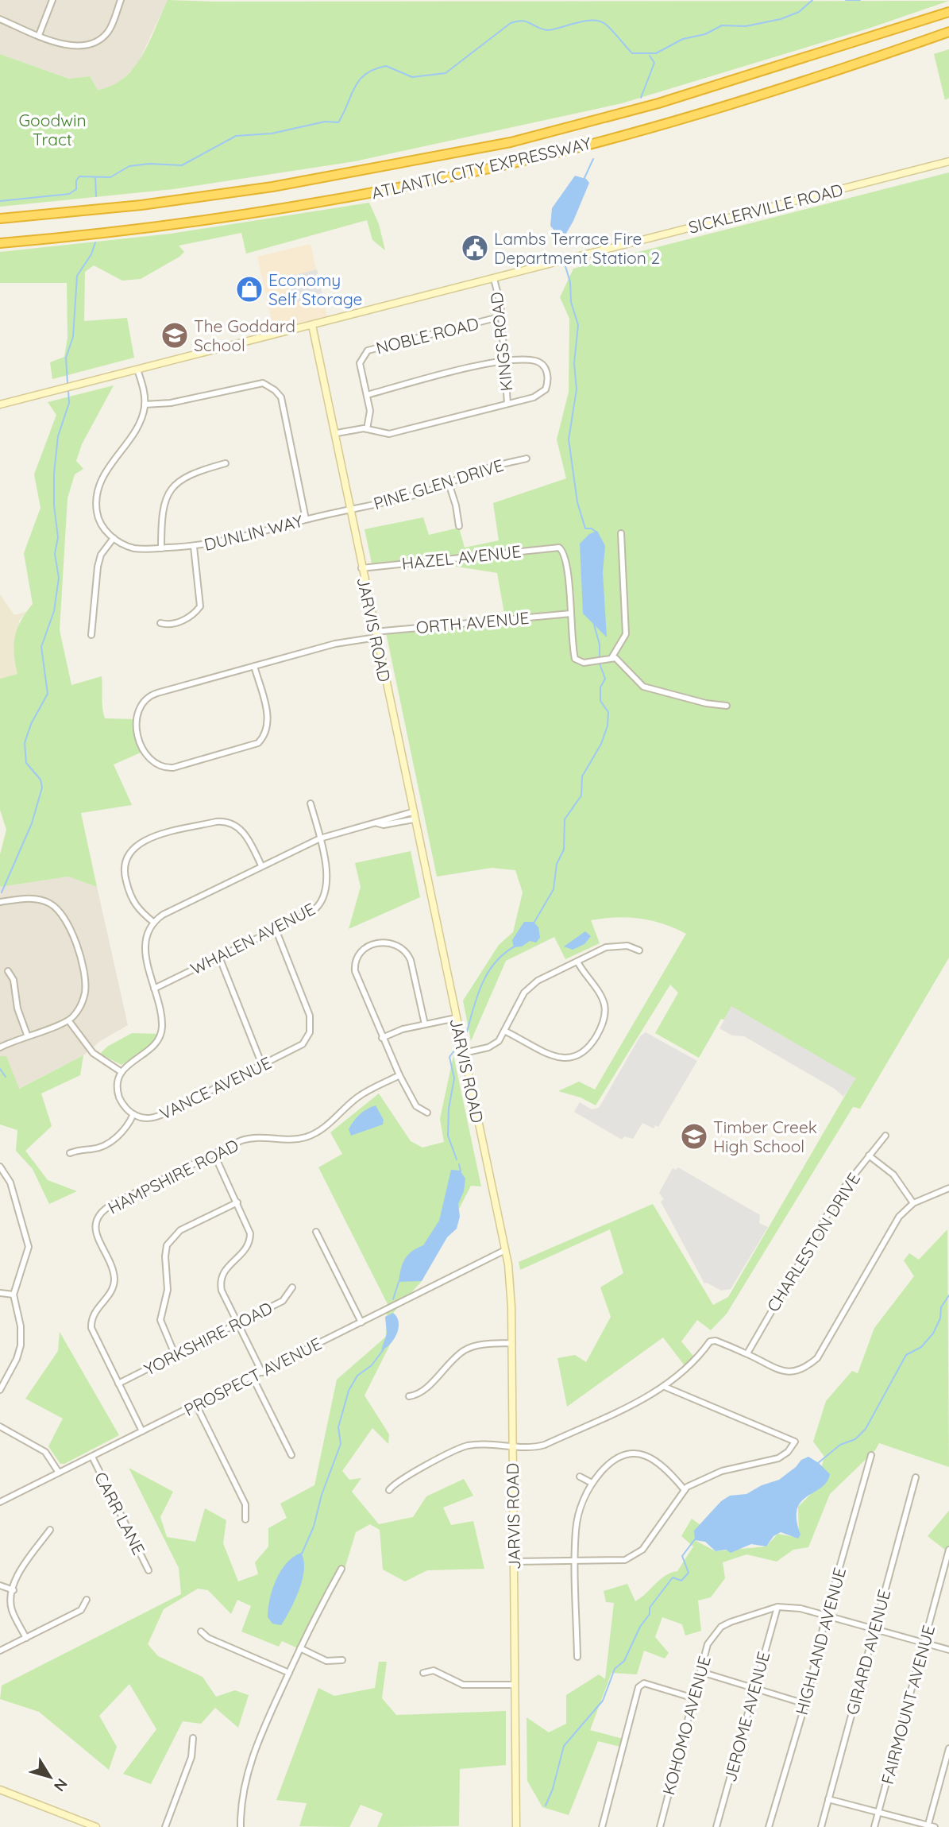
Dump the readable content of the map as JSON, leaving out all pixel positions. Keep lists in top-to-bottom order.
{
  "streets": {
    "highway": ["ATLANTIC CITY EXPRESSWAY"],
    "street": [
      "SICKLERVILLE ROAD",
      "NOBLE ROAD",
      "KINGS ROAD",
      "PINE GLEN DRIVE",
      "DUNLIN WAY",
      "HAZEL AVENUE",
      "ORTH AVENUE",
      "JARVIS ROAD",
      "WHALEN AVENUE",
      "VANCE AVENUE",
      "HAMPSHIRE ROAD",
      "CHARLESTON DRIVE",
      "YORKSHIRE ROAD",
      "PROSPECT AVENUE",
      "CARR LANE",
      "HIGHLAND AVENUE",
      "GIRARD AVENUE",
      "FAIRMOUNT AVENUE",
      "JEROME AVENUE",
      "KOHOMO AVENUE"
    ]
  },
  "crossings": [
    ["SICKLERVILLE ROAD", "KINGS ROAD"],
    ["SICKLERVILLE ROAD", "JARVIS ROAD"],
    ["NOBLE ROAD", "KINGS ROAD"],
    ["PINE GLEN DRIVE", "DUNLIN WAY"],
    ["PINE GLEN DRIVE", "JARVIS ROAD"],
    ["DUNLIN WAY", "JARVIS ROAD"],
    ["HAZEL AVENUE", "ORTH AVENUE"],
    ["HAZEL AVENUE", "JARVIS ROAD"],
    ["ORTH AVENUE", "JARVIS ROAD"],
    ["JARVIS ROAD", "PROSPECT AVENUE"],
    ["WHALEN AVENUE", "VANCE AVENUE"],
    ["HAMPSHIRE ROAD", "YORKSHIRE ROAD"],
    ["HAMPSHIRE ROAD", "PROSPECT AVENUE"],
    ["PROSPECT AVENUE", "CARR LANE"],
    ["JEROME AVENUE", "KOHOMO AVENUE"]
  ],
  "parks": ["Goodwin Tract"],
  "places": {
    "public building": ["Lambs Terrace Fire Department Station 2"],
    "shop": ["Economy Self Storage"],
    "school or university": ["The Goddard School", "Timber Creek High School"]
  },
  "north": "bottom right"
}
